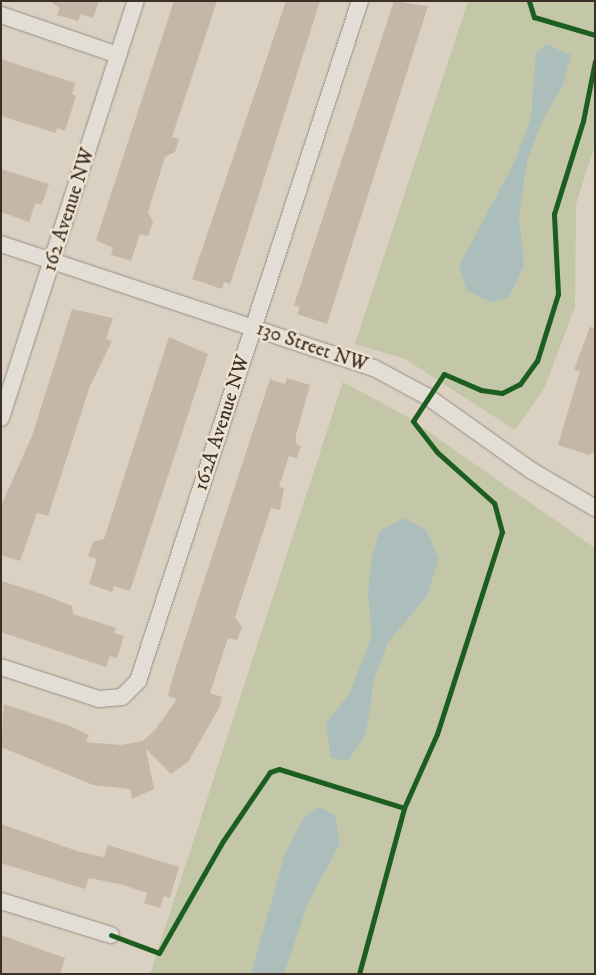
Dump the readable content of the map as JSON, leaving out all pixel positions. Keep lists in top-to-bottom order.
{
  "streets": {
    "street": ["162 Avenue NW", "130 Street NW", "162A Avenue NW"]
  },
  "crossings": [
    ["162 Avenue NW", "130 Street NW"],
    ["130 Street NW", "162A Avenue NW"]
  ]
}
